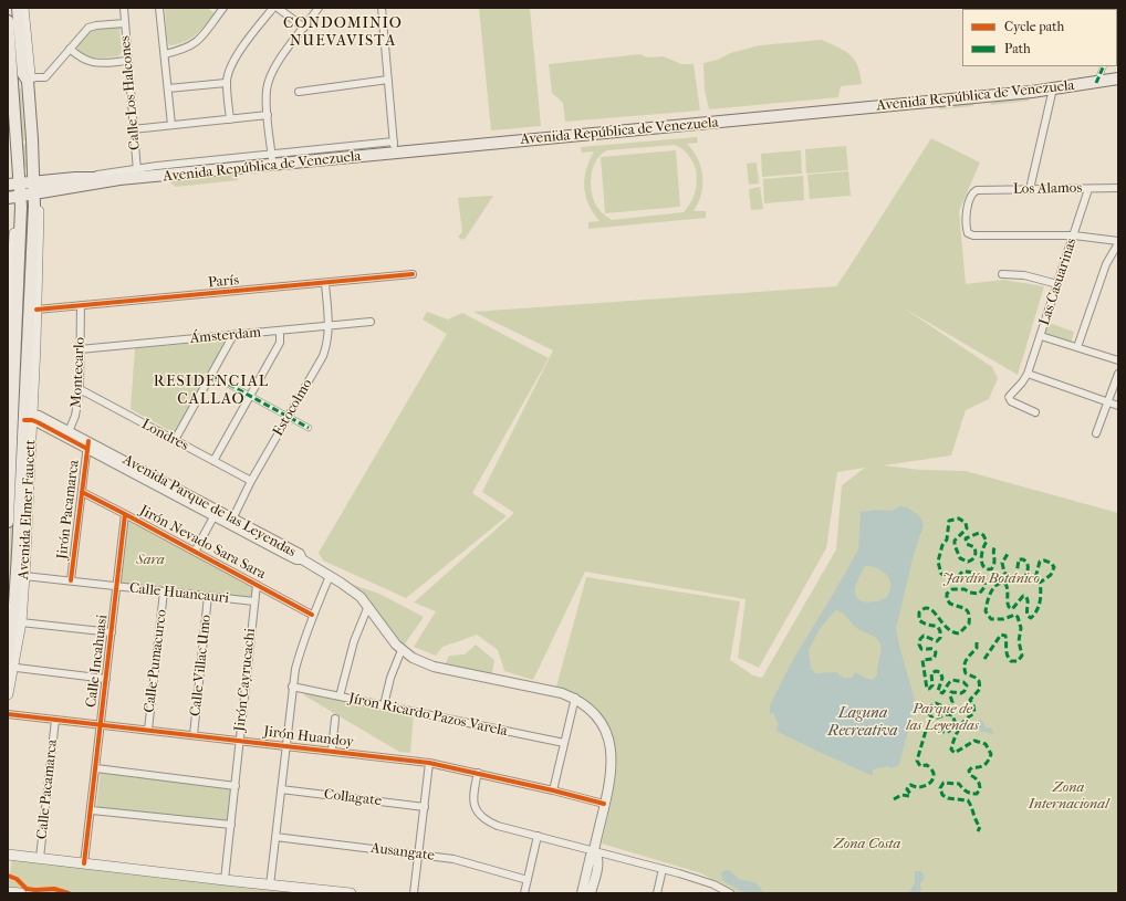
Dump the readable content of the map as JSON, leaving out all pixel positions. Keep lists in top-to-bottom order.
{
  "streets": {
    "main road": ["Avenida República de Venezuela", "Avenida Elmer Faucett"],
    "street": [
      "Calle Los Halcones",
      "Los Alamos",
      "París",
      "Las Casuarinas",
      "Ámsterdam",
      "Montecarlo",
      "Estocolmo",
      "Londres",
      "Avenida Parque de las Leyendas",
      "Jirón Pacamarca",
      "Jirón Nevado Sara Sara",
      "Calle Huancauri",
      "Calle Incahuasi",
      "Calle Pumacurco",
      "Calle Villac Umo",
      "Jirón Cayrucachi",
      "Jíron Ricardo Pazos Varela",
      "Jirón Huandoy",
      "Calle Pacamarca",
      "Collagate",
      "Ausangate"
    ]
  },
  "crossings": [
    ["Calle Los Halcones", "Avenida República de Venezuela"],
    ["Avenida República de Venezuela", "Avenida Elmer Faucett"],
    ["Los Alamos", "Las Casuarinas"],
    ["París", "Montecarlo"],
    ["París", "Estocolmo"],
    ["París", "Avenida Elmer Faucett"],
    ["Ámsterdam", "Montecarlo"],
    ["Ámsterdam", "Estocolmo"],
    ["Montecarlo", "Londres"],
    ["Montecarlo", "Avenida Parque de las Leyendas"],
    ["Estocolmo", "Londres"],
    ["Estocolmo", "Avenida Parque de las Leyendas"],
    ["Avenida Parque de las Leyendas", "Avenida Elmer Faucett"],
    ["Avenida Parque de las Leyendas", "Jirón Pacamarca"],
    ["Avenida Elmer Faucett", "Calle Huancauri"],
    ["Jirón Pacamarca", "Jirón Nevado Sara Sara"],
    ["Jirón Pacamarca", "Calle Huancauri"],
    ["Jirón Nevado Sara Sara", "Calle Incahuasi"],
    ["Jirón Nevado Sara Sara", "Jirón Cayrucachi"],
    ["Calle Huancauri", "Calle Incahuasi"],
    ["Calle Huancauri", "Calle Pumacurco"],
    ["Calle Huancauri", "Calle Villac Umo"],
    ["Calle Huancauri", "Jirón Cayrucachi"],
    ["Calle Incahuasi", "Jirón Huandoy"],
    ["Calle Pumacurco", "Jirón Huandoy"],
    ["Calle Villac Umo", "Jirón Huandoy"],
    ["Jirón Cayrucachi", "Jirón Huandoy"],
    ["Jirón Huandoy", "Calle Pacamarca"]
  ],
  "districts": ["CONDOMINIO NUEVAVISTA", "RESIDENCIAL CALLAO"],
  "water": ["Laguna Recreativa"],
  "parks": [
    "Sara",
    "Jardín Botánico",
    "Parque de las Leyendas",
    "Zona Internacional",
    "Zona Costa"
  ],
  "legend": ["Cycle path", "Path"]
}
